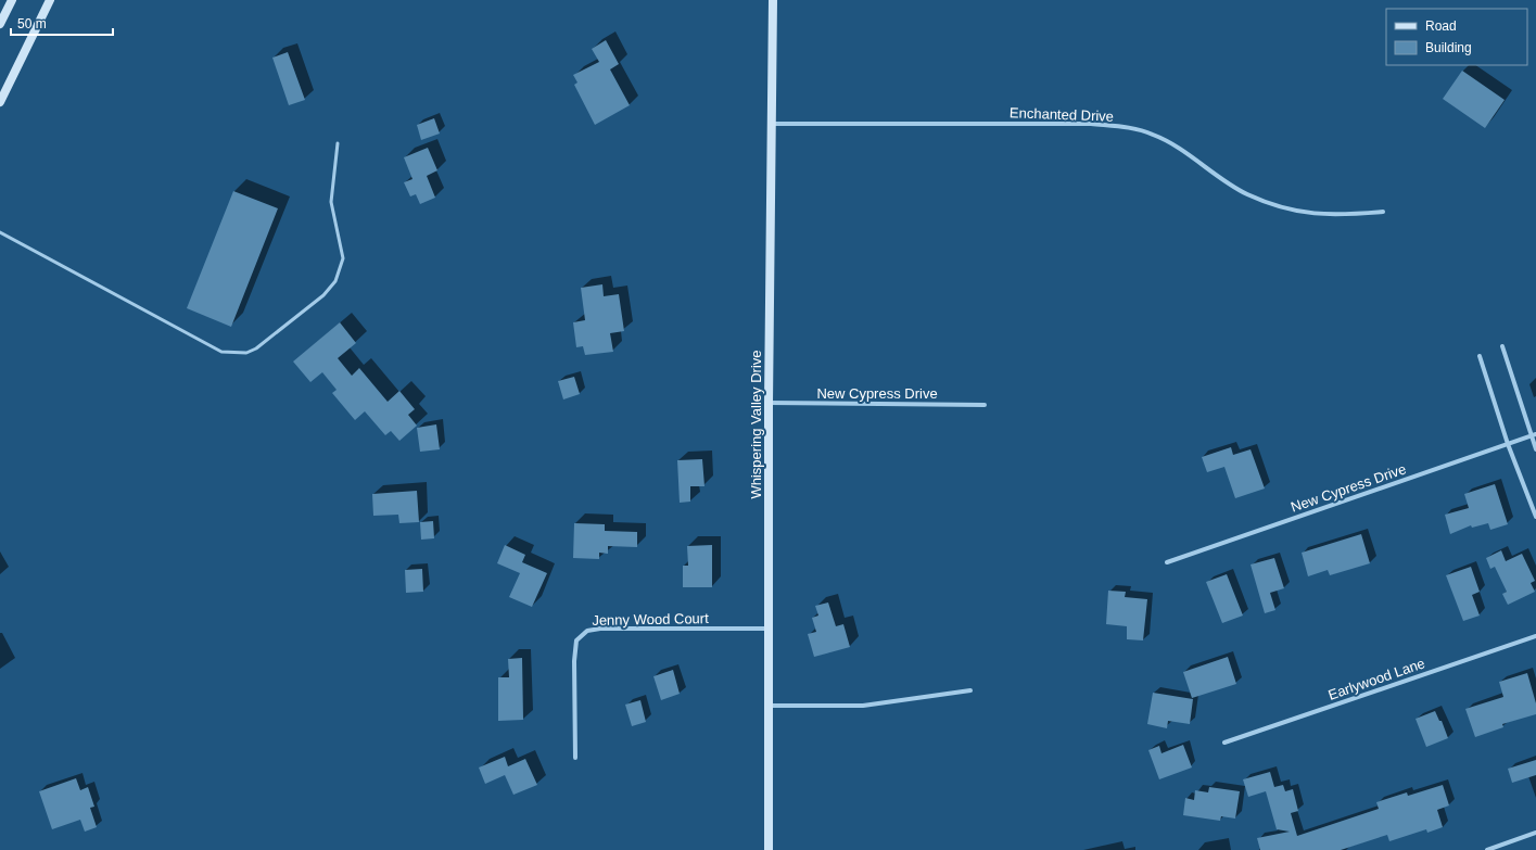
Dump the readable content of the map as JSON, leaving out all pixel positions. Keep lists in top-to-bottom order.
{
  "streets": {
    "street": [
      "Enchanted Drive",
      "New Cypress Drive",
      "Whispering Valley Drive",
      "Jenny Wood Court",
      "Earlywood Lane"
    ]
  },
  "crossings": [
    ["Enchanted Drive", "Whispering Valley Drive"],
    ["New Cypress Drive", "Whispering Valley Drive"],
    ["Whispering Valley Drive", "Jenny Wood Court"]
  ],
  "legend": ["Road", "Building"],
  "scale_bar": "50 m"
}
